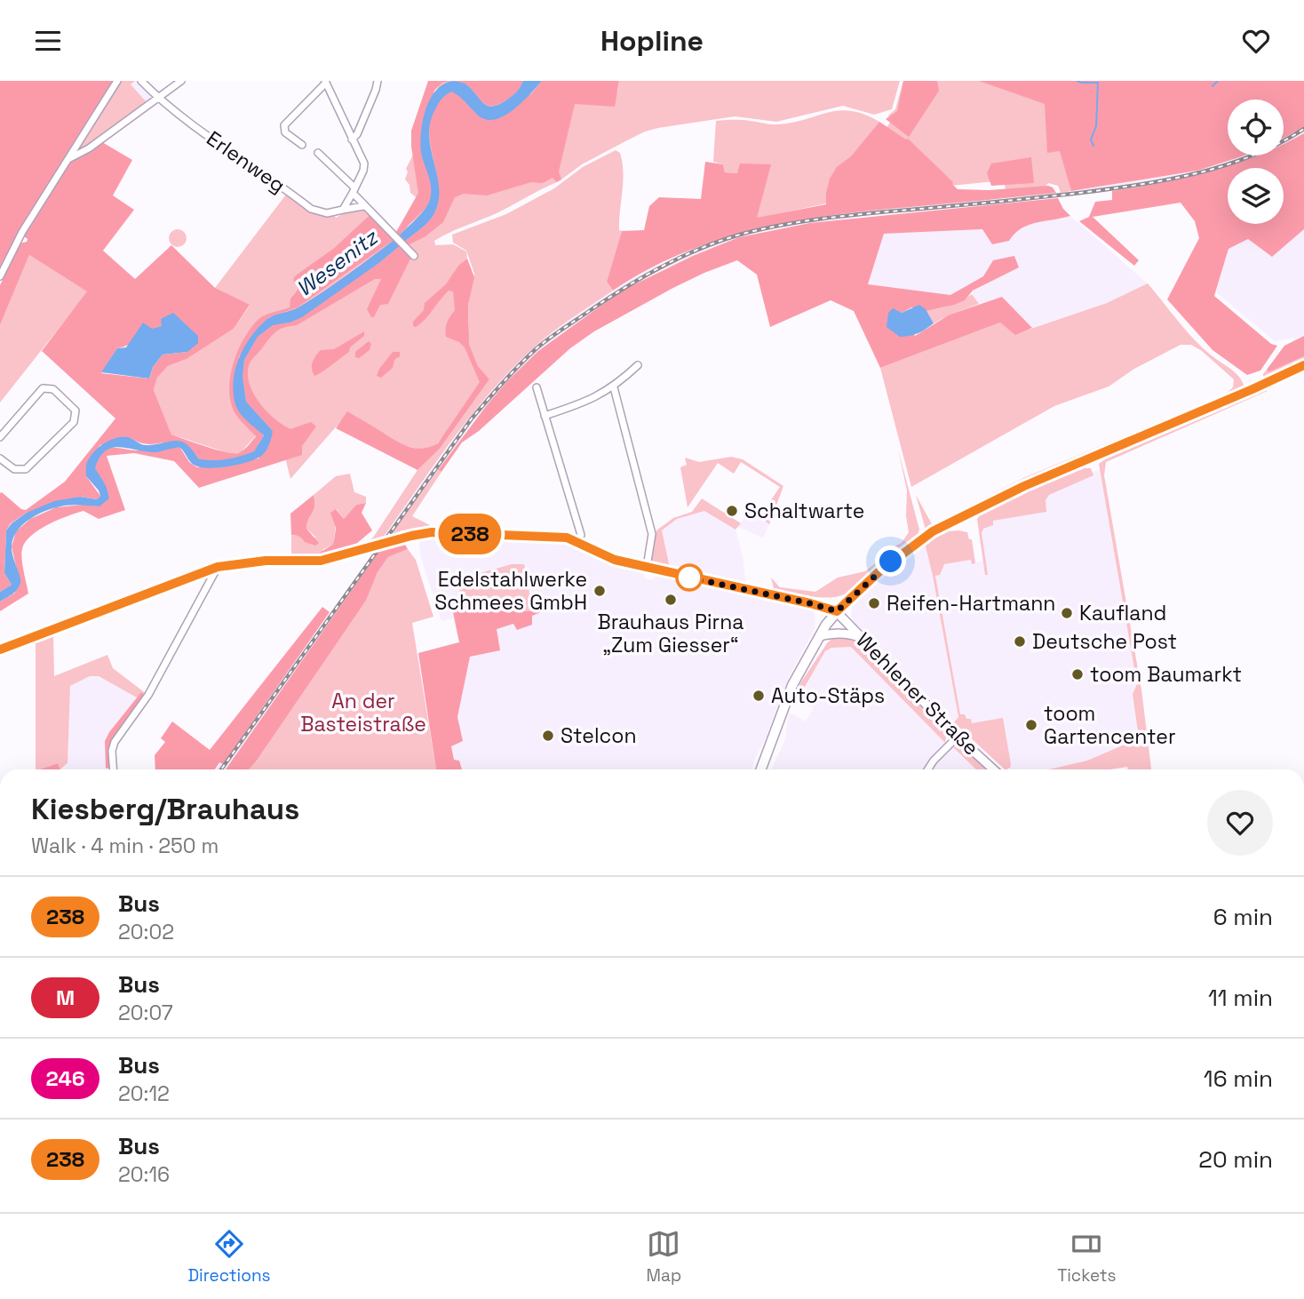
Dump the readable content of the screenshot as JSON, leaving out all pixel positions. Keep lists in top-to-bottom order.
{
  "streets": {
    "street": ["Erlenweg", "Wehlener Straße"]
  },
  "water": ["Wesenitz"],
  "parks": ["An der Basteistraße"],
  "places": [
    "Schaltwarte",
    "Edelstahlwerke Schmees GmbH",
    "Brauhaus Pirna „Zum Giesser“",
    "Reifen-Hartmann",
    "Kaufland",
    "Deutsche Post",
    "toom Baumarkt",
    "Auto-Stäps",
    "toom Gartencenter",
    "Stelcon"
  ],
  "lines": ["bus line 238"],
  "page": {
    "header": "Hopline",
    "on_map": "238",
    "heading": ["Kiesberg/Brauhaus", "Walk · 4 min · 250 m"],
    "list": [
      {
        "mark": "238",
        "name": "Bus",
        "note": "20:02",
        "value": "6 min"
      },
      {
        "mark": "M",
        "name": "Bus",
        "note": "20:07",
        "value": "11 min"
      },
      {
        "mark": "246",
        "name": "Bus",
        "note": "20:12",
        "value": "16 min"
      },
      {
        "mark": "238",
        "name": "Bus",
        "note": "20:16",
        "value": "20 min"
      }
    ],
    "tabs": ["Directions", "Map", "Tickets"]
  }
}
